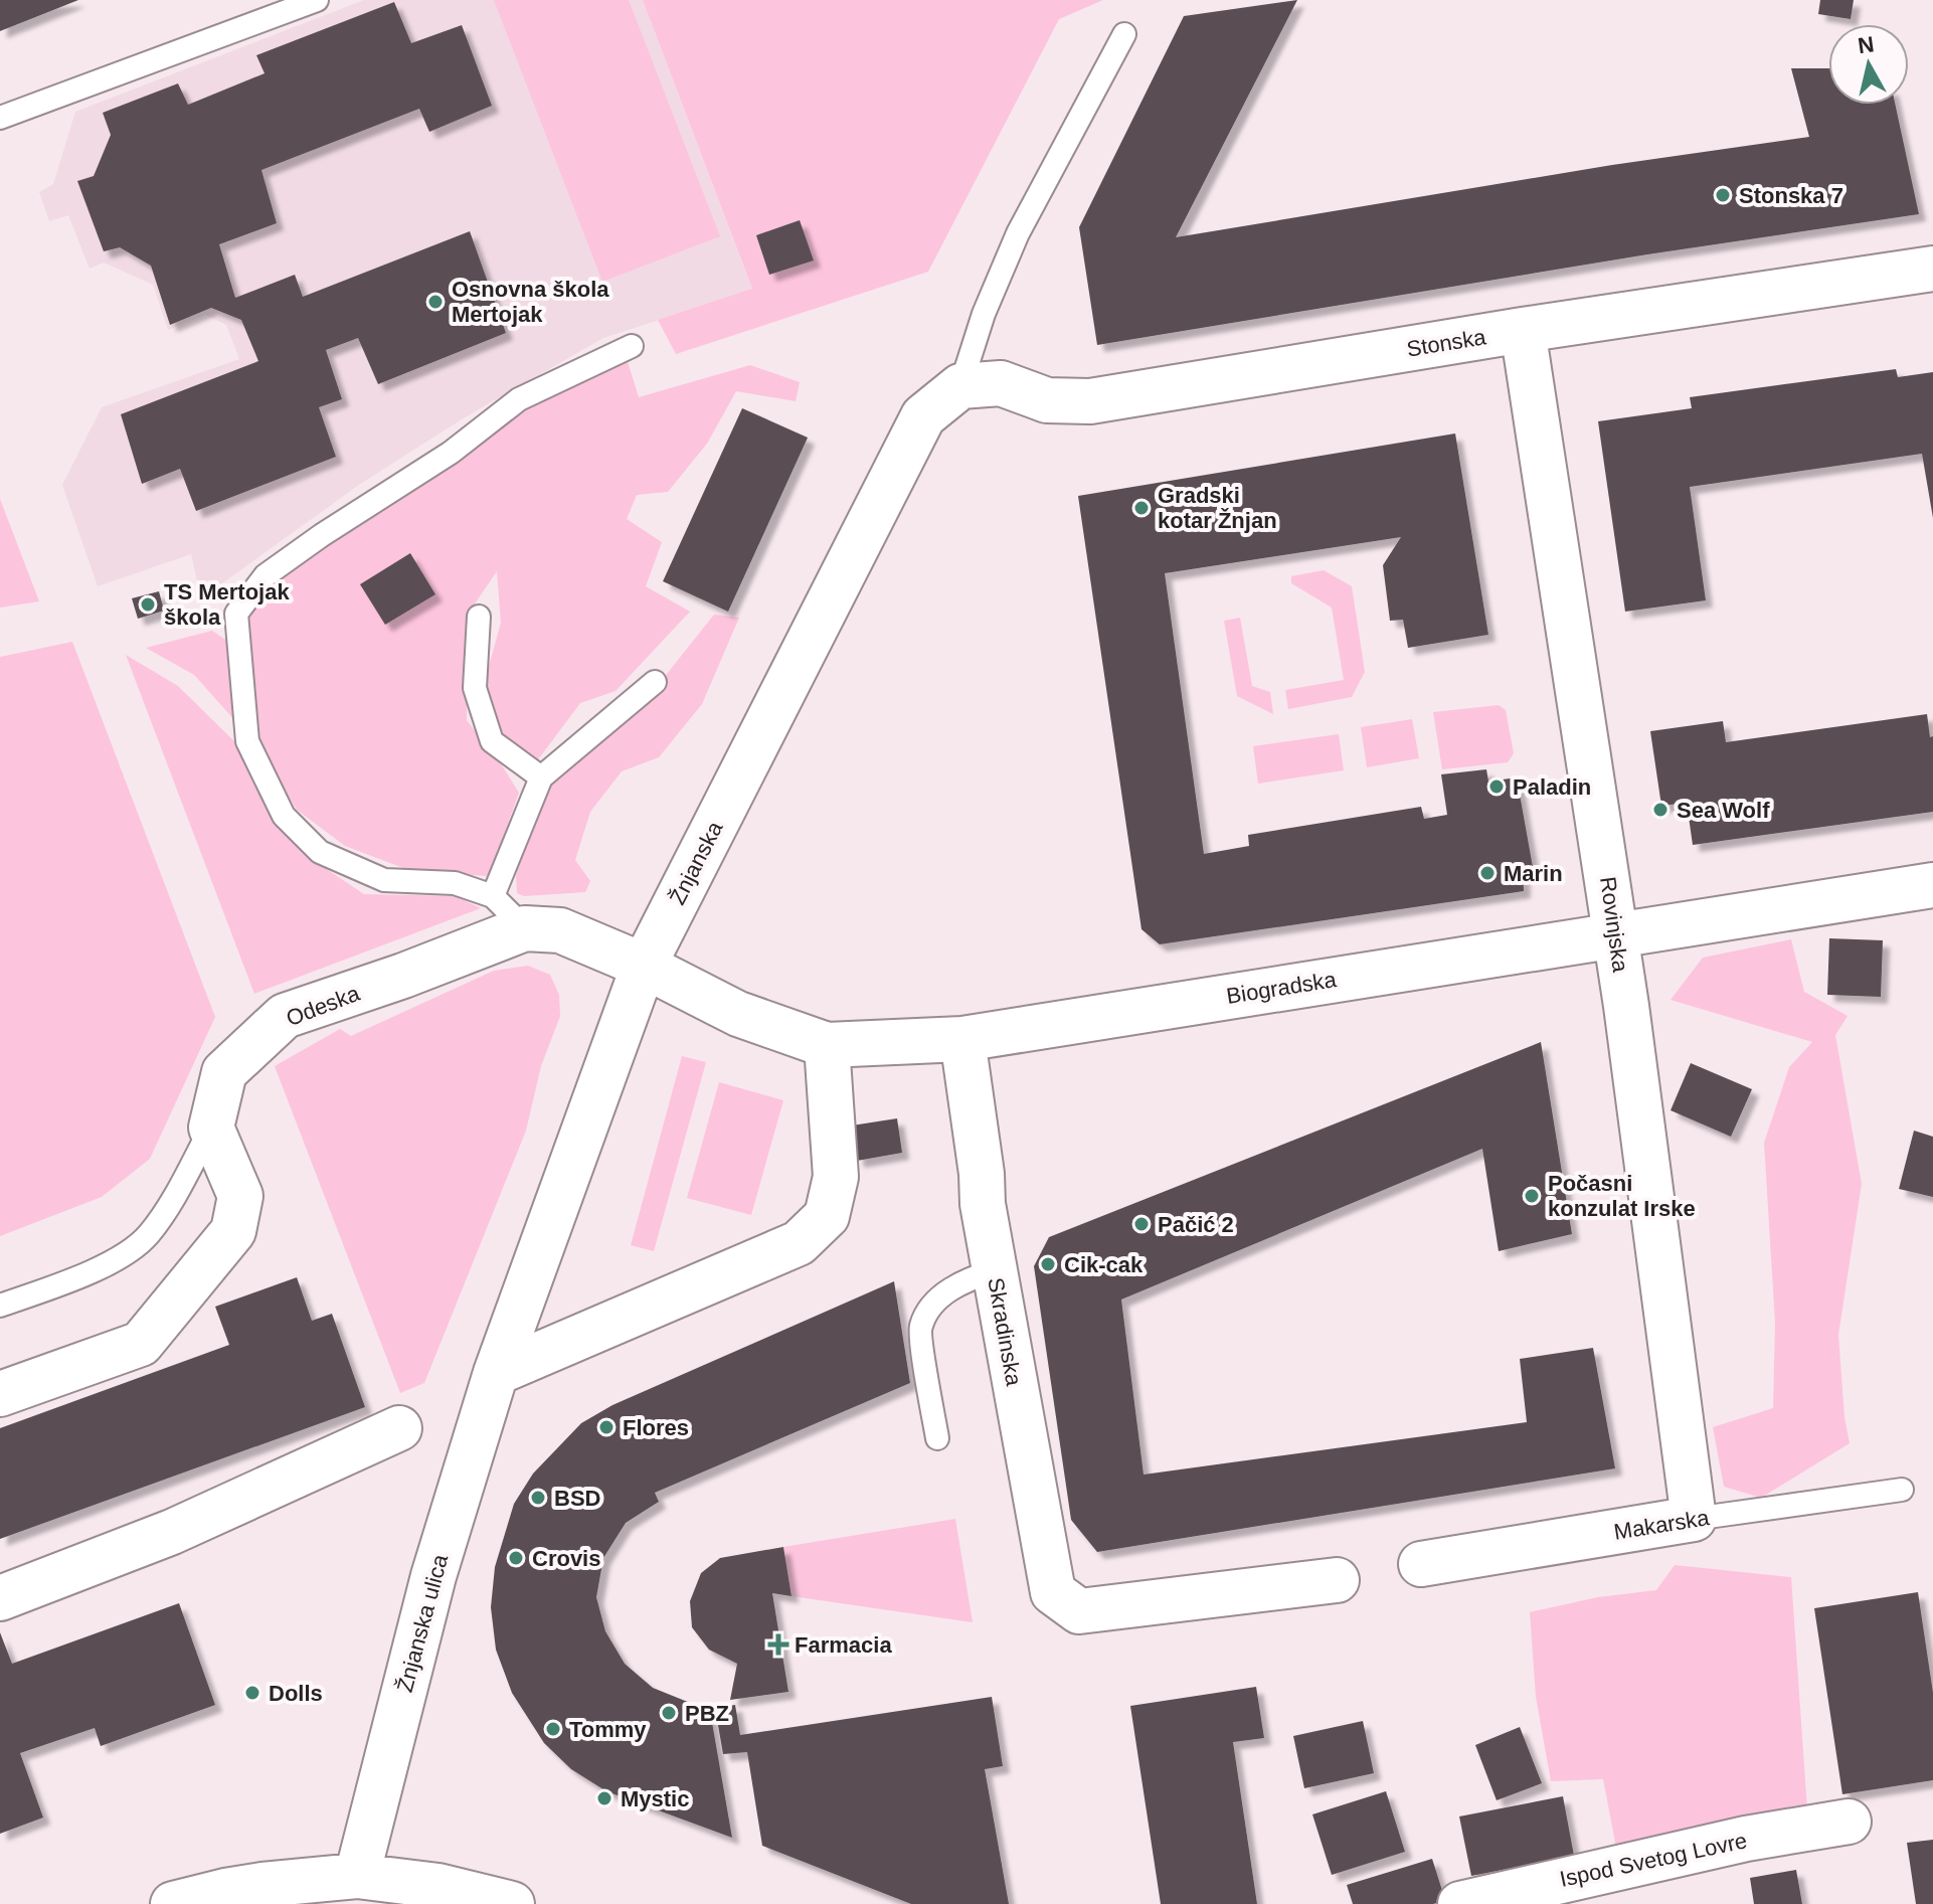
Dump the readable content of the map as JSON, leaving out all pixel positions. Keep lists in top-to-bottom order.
{
  "streets": {
    "street": [
      "Stonska",
      "Žnjanska",
      "Rovinjska",
      "Biogradska",
      "Odeska",
      "Skradinska",
      "Makarska",
      "Žnjanska ulica",
      "Ispod Svetog Lovre"
    ]
  },
  "crossings": [
    ["Stonska", "Žnjanska"],
    ["Stonska", "Rovinjska"],
    ["Žnjanska", "Biogradska"],
    ["Žnjanska", "Odeska"],
    ["Žnjanska", "Žnjanska ulica"],
    ["Rovinjska", "Biogradska"],
    ["Rovinjska", "Makarska"],
    ["Biogradska", "Odeska"],
    ["Biogradska", "Skradinska"]
  ],
  "places": {
    "other": [
      "Stonska 7",
      "Osnovna škola Mertojak",
      "Gradski kotar Žnjan",
      "TS Mertojak škola",
      "Paladin",
      "Sea Wolf",
      "Marin",
      "Počasni konzulat Irske",
      "Pačić 2",
      "Cik-cak",
      "Flores",
      "BSD",
      "Crovis",
      "Dolls",
      "PBZ",
      "Tommy",
      "Mystic"
    ],
    "health": ["Farmacia"]
  },
  "north": "top"
}
